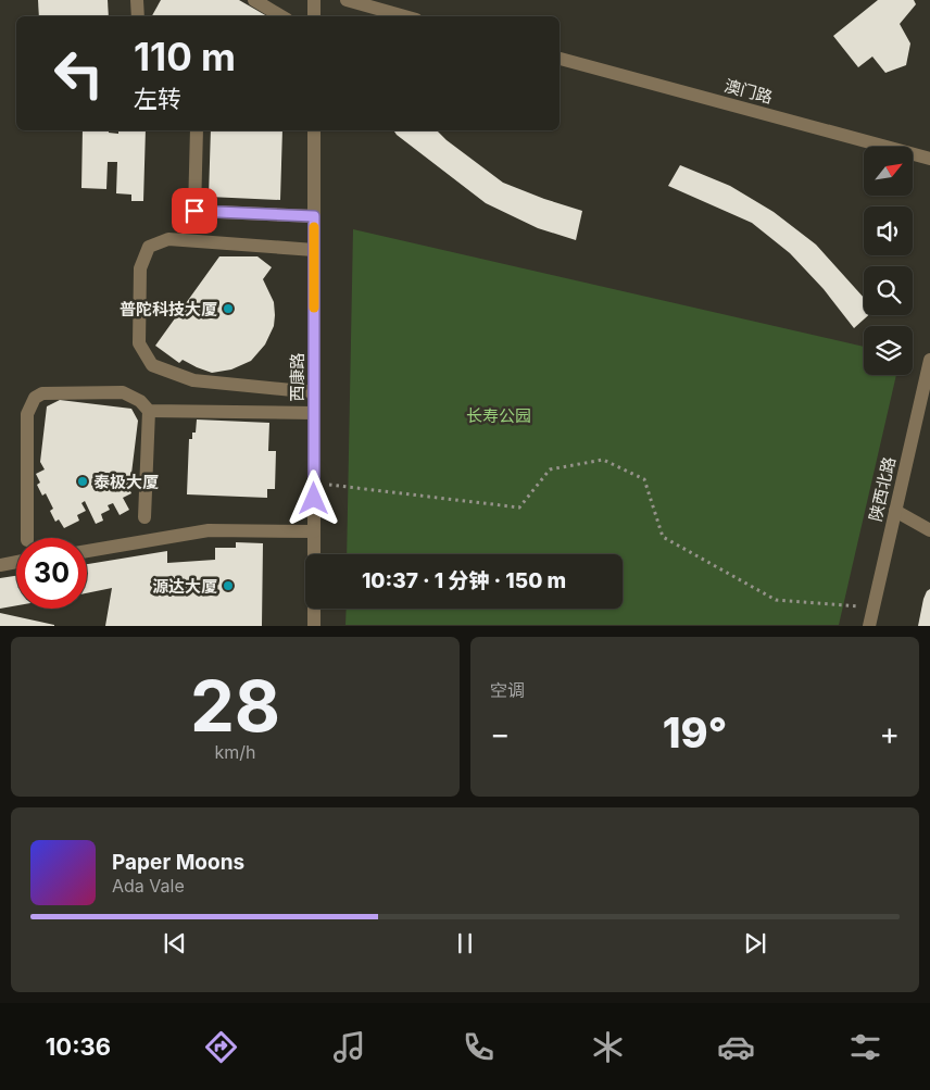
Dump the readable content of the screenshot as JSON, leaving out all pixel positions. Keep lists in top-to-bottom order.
{
  "streets": {
    "street": ["澳门路", "西康路", "陕西北路"]
  },
  "parks": ["长寿公园"],
  "places": ["普陀科技大厦", "泰极大厦", "源达大厦"],
  "north": "top right",
  "page": {
    "turn": ["110 m", "左转"],
    "limit": "30",
    "trip": "10:37 · 1 分钟 · 150 m",
    "tile": [
      ["28", "km/h"],
      "空调"
    ],
    "heat": ["−", "19°", "+"],
    "song": ["Paper Moons", "Ada Vale"],
    "tabs": "10:36"
  }
}
